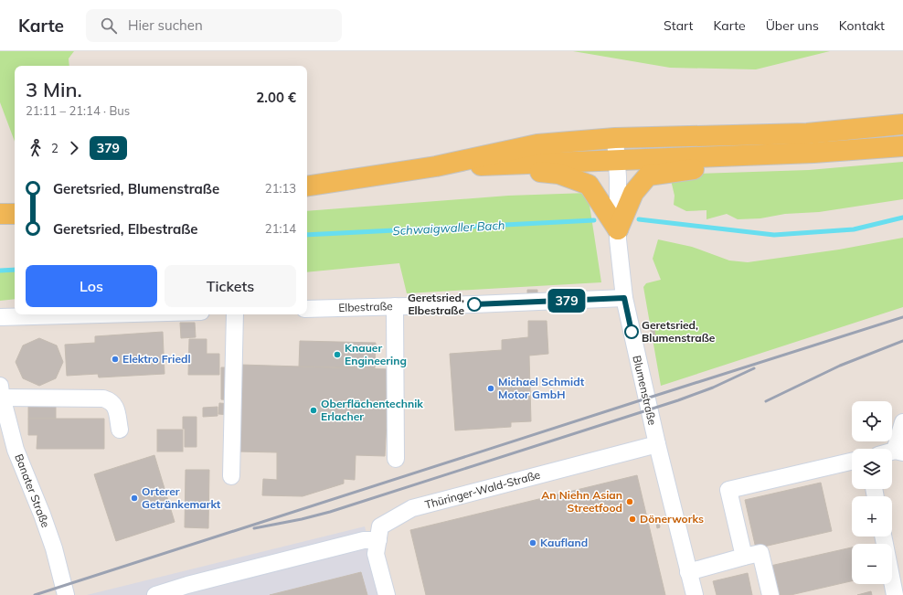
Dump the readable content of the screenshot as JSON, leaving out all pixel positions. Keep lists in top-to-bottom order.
{
  "streets": {
    "street": [
      "Elbestraße",
      "Blumenstraße",
      "Thüringer-Wald-Straße",
      "Banater Straße"
    ]
  },
  "crossings": [
    ["Elbestraße", "Blumenstraße"],
    ["Blumenstraße", "Thüringer-Wald-Straße"]
  ],
  "water": ["Schwaigwaller Bach"],
  "places": [
    "Geretsried, Elbestraße",
    "Geretsried, Blumenstraße",
    "Knauer Engineering",
    "Elektro Friedl",
    "Michael Schmidt Motor GmbH",
    "Oberflächentechnik Erlacher",
    "Orterer Getränkemarkt",
    "An Niehn Asian Streetfood",
    "Dönerworks",
    "Kaufland"
  ],
  "lines": ["bus line 379"],
  "page": {
    "header": "Karte",
    "search": "Hier suchen",
    "nav": [
      "Start",
      "Karte",
      "Über uns",
      "Kontakt"
    ],
    "on_map": "379",
    "heading": ["3 Min.", "21:11 – 21:14 · Bus", "2.00 €"],
    "legs": ["2", "379"],
    "list": [
      {
        "name": "Geretsried, Blumenstraße",
        "value": "21:13"
      },
      {
        "name": "Geretsried, Elbestraße",
        "value": "21:14"
      }
    ],
    "buttons": ["Los", "Tickets"],
    "map_buttons": ["+", "−"]
  }
}
